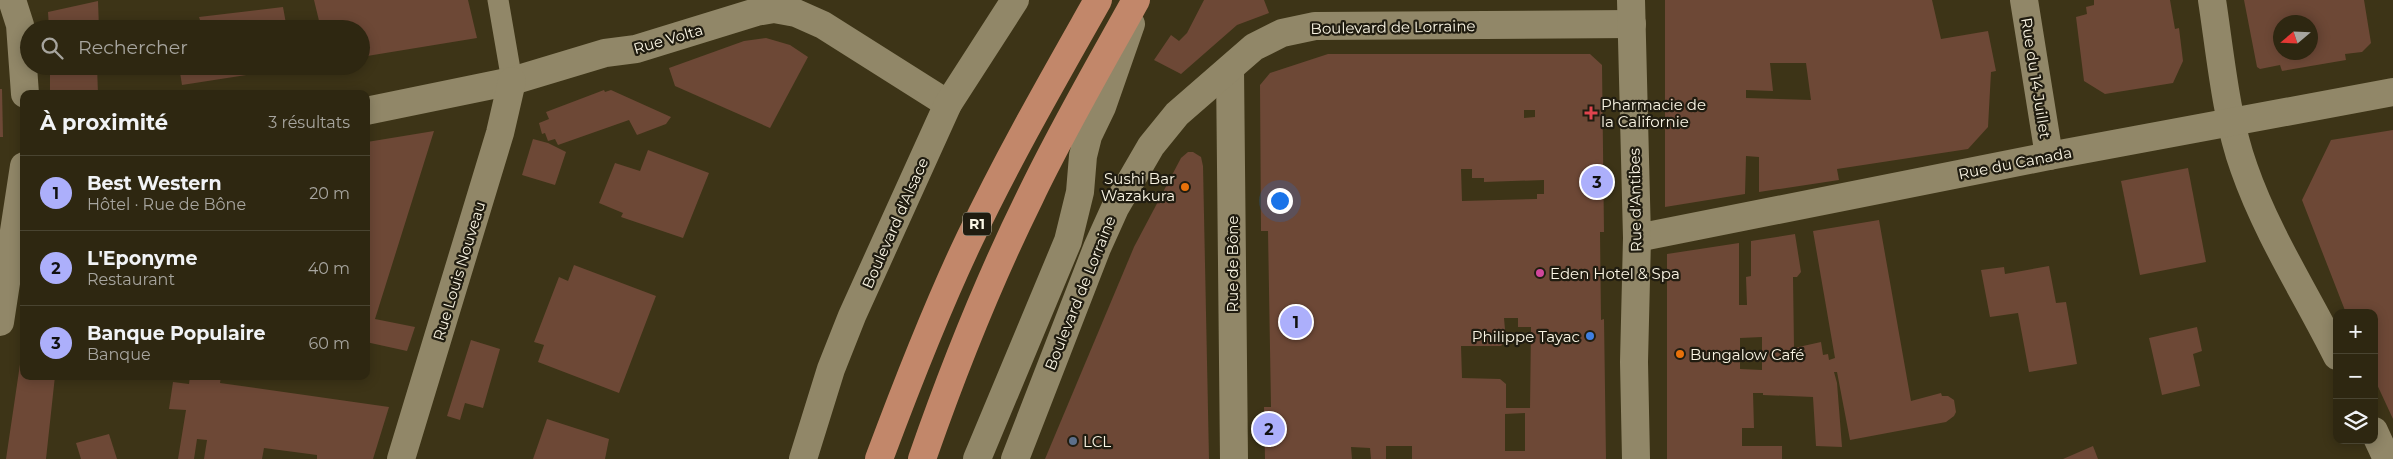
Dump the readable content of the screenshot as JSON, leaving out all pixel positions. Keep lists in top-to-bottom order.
{
  "streets": {
    "highway": ["R1"],
    "street": [
      "Boulevard de Lorraine",
      "Rue Volta",
      "Rue du 14 Juillet",
      "Rue du Canada",
      "Rue d'Antibes",
      "Boulevard d'Alsace",
      "Rue de Bône",
      "Rue Louis Nouveau"
    ]
  },
  "crossings": [
    ["Boulevard de Lorraine", "Rue d'Antibes"],
    ["Boulevard de Lorraine", "Rue de Bône"],
    ["Rue Volta", "Boulevard d'Alsace"],
    ["Rue Volta", "Rue Louis Nouveau"],
    ["Rue du 14 Juillet", "Rue du Canada"],
    ["Rue du Canada", "Rue d'Antibes"]
  ],
  "places": {
    "health": ["Pharmacie de la Californie"],
    "other": [
      "Sushi Bar Wazakura",
      "Eden Hotel & Spa",
      "Philippe Tayac",
      "Bungalow Café",
      "LCL"
    ]
  },
  "north": "left",
  "page": {
    "search": "Rechercher",
    "heading": ["À proximité", "3 résultats"],
    "list": [
      {
        "mark": "1",
        "name": "Best Western",
        "note": "Hôtel · Rue de Bône",
        "value": "20 m"
      },
      {
        "mark": "2",
        "name": "L'Eponyme",
        "note": "Restaurant",
        "value": "40 m"
      },
      {
        "mark": "3",
        "name": "Banque Populaire",
        "note": "Banque",
        "value": "60 m"
      }
    ],
    "pins": ["3", "1", "2"],
    "map_buttons": ["+", "−"]
  }
}
